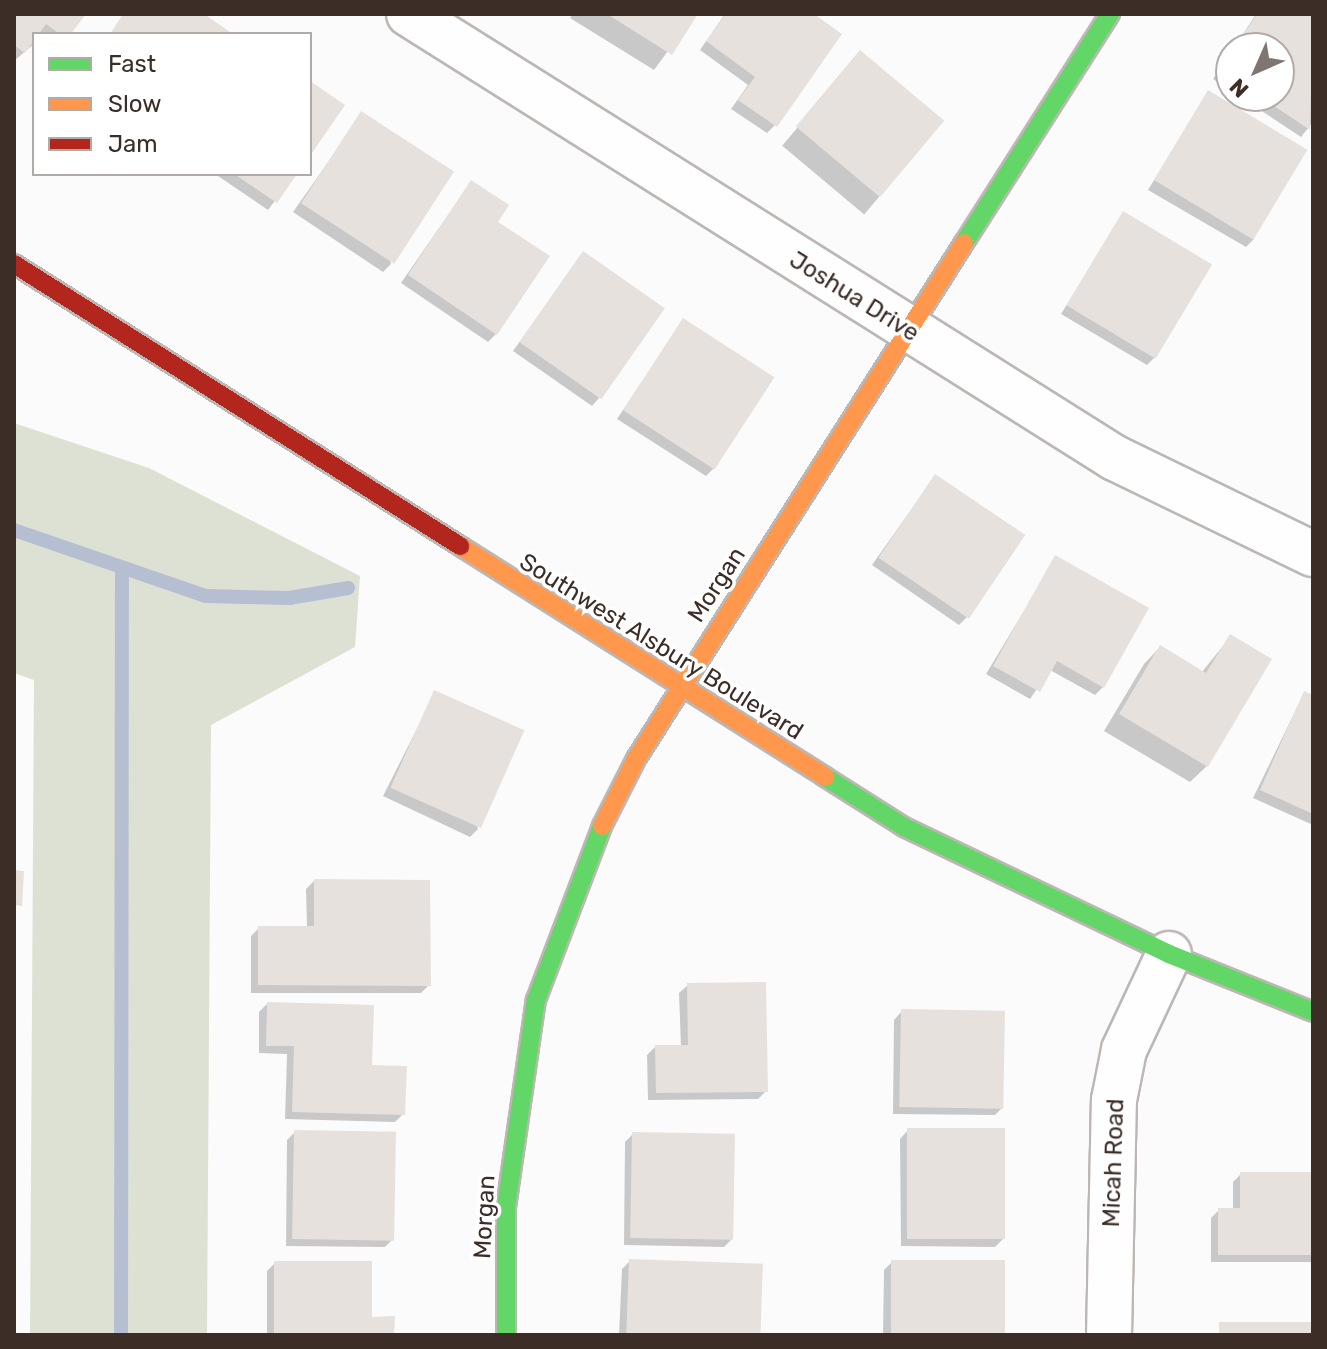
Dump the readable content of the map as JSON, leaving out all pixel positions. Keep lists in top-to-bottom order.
{
  "streets": {
    "main road": ["Morgan", "Southwest Alsbury Boulevard"],
    "street": ["Joshua Drive", "Micah Road"]
  },
  "crossings": [
    ["Joshua Drive", "Morgan"],
    ["Morgan", "Southwest Alsbury Boulevard"],
    ["Southwest Alsbury Boulevard", "Micah Road"]
  ],
  "legend": ["Fast", "Slow", "Jam"],
  "north": "bottom left"
}
